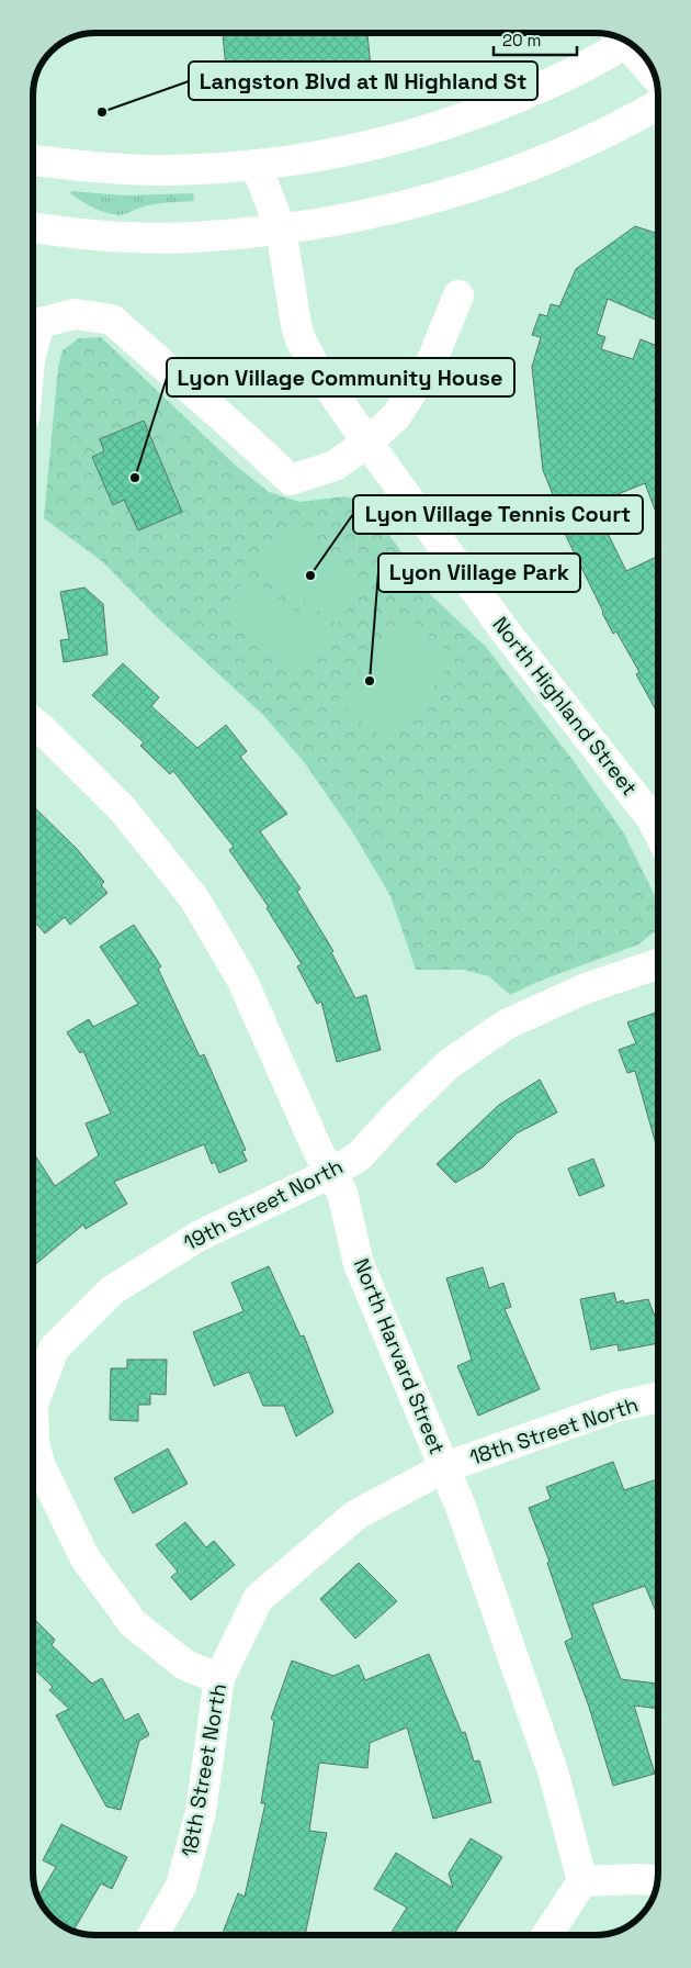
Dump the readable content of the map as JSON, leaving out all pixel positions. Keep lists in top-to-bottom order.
{
  "streets": {
    "street": [
      "North Highland Street",
      "19th Street North",
      "North Harvard Street",
      "18th Street North"
    ]
  },
  "crossings": [
    ["19th Street North", "North Harvard Street"],
    ["19th Street North", "18th Street North"],
    ["North Harvard Street", "18th Street North"]
  ],
  "places": [
    "Langston Blvd at N Highland St",
    "Lyon Village Community House",
    "Lyon Village Tennis Court",
    "Lyon Village Park"
  ],
  "scale_bar": "20 m"
}
